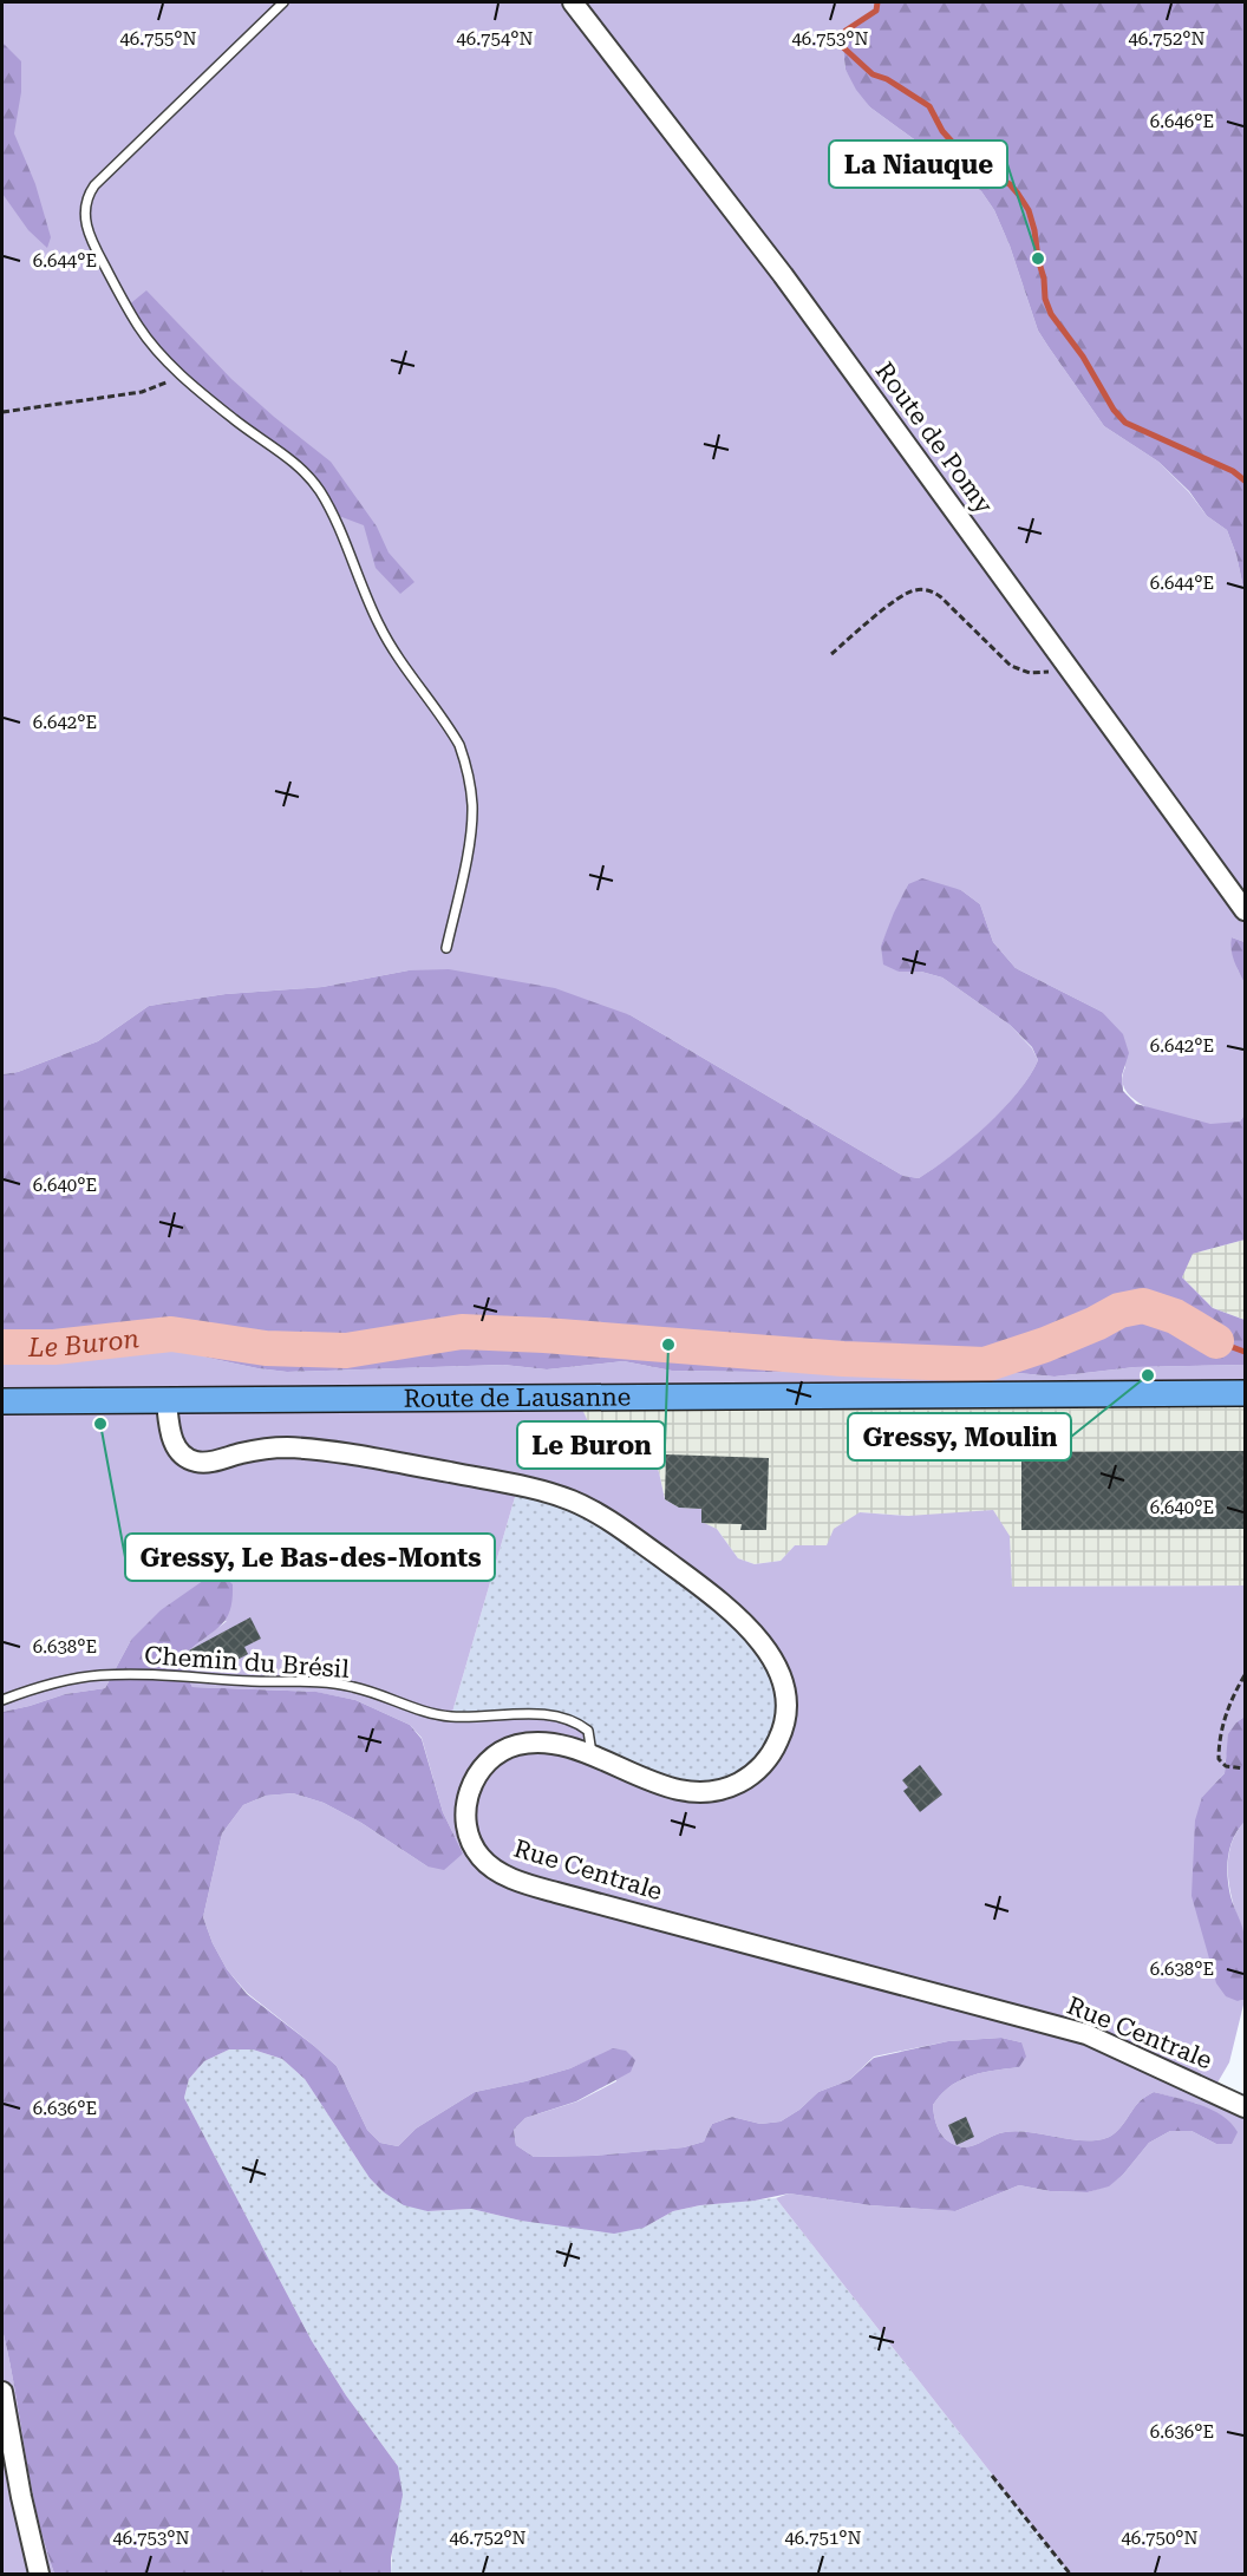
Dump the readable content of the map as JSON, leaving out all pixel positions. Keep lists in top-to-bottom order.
{
  "streets": {
    "main road": ["Route de Lausanne"],
    "street": ["Route de Pomy", "Rue Centrale"],
    "lane": ["Chemin du Brésil"]
  },
  "crossings": [
    ["Route de Lausanne", "Rue Centrale"],
    ["Chemin du Brésil", "Rue Centrale"]
  ],
  "water": ["Le Buron"],
  "places": [
    "La Niauque",
    "Le Buron",
    "Gressy, Moulin",
    "Gressy, Le Bas-des-Monts"
  ],
  "coordinates": [
    "46.755°N",
    "46.754°N",
    "46.753°N",
    "46.752°N",
    "6.646°E",
    "6.644°E",
    "6.642°E",
    "6.640°E",
    "6.638°E",
    "6.636°E",
    "46.751°N",
    "46.750°N"
  ]
}
